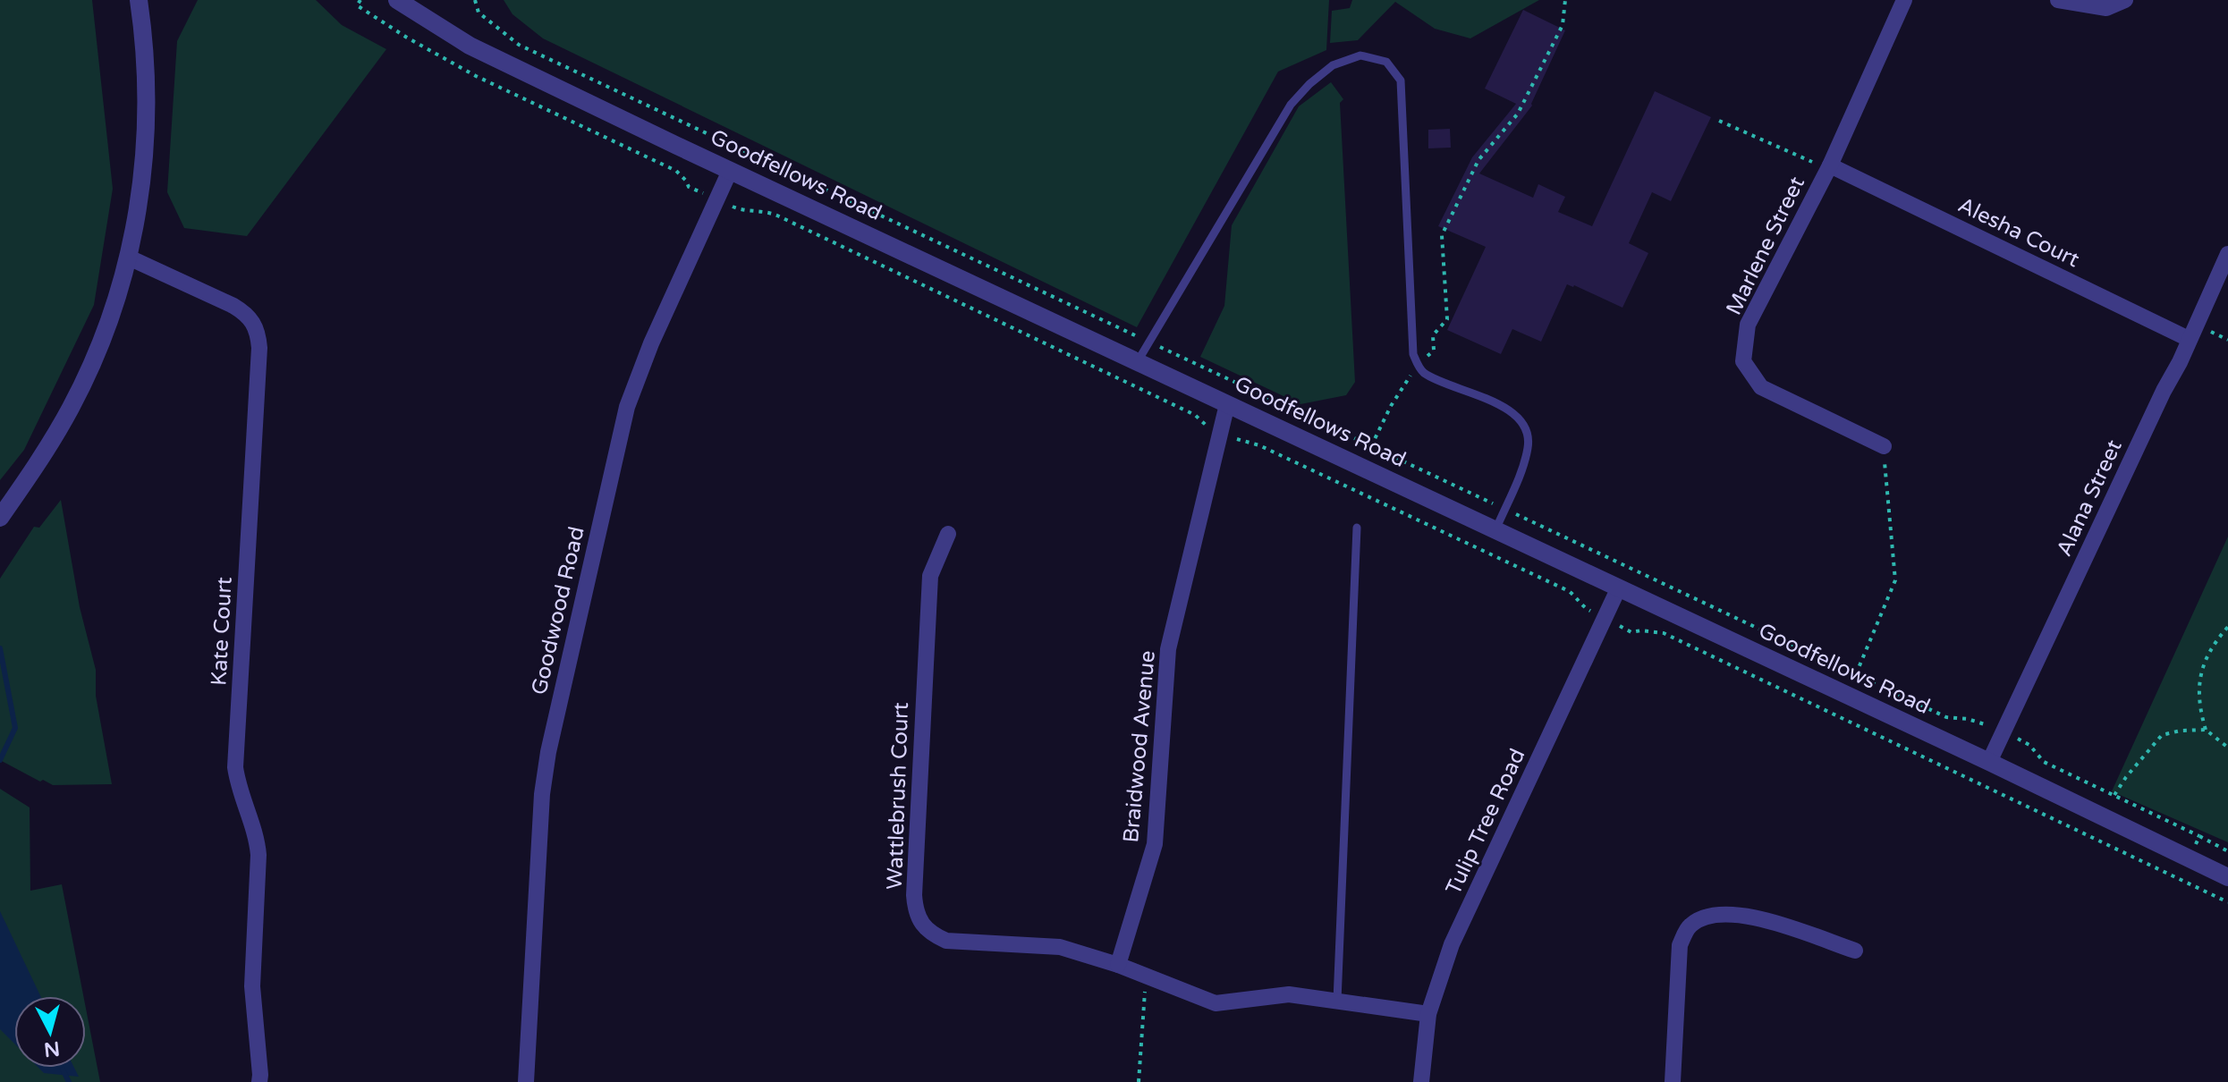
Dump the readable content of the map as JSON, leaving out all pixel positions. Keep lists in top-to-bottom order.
{
  "streets": {
    "street": [
      "Goodfellows Road",
      "Alesha Court",
      "Marlene Street",
      "Alana Street",
      "Goodwood Road",
      "Kate Court",
      "Braidwood Avenue",
      "Wattlebrush Court",
      "Tulip Tree Road"
    ]
  },
  "crossings": [
    ["Goodfellows Road", "Alana Street"],
    ["Goodfellows Road", "Goodwood Road"],
    ["Goodfellows Road", "Braidwood Avenue"],
    ["Goodfellows Road", "Tulip Tree Road"],
    ["Alesha Court", "Marlene Street"],
    ["Alesha Court", "Alana Street"],
    ["Braidwood Avenue", "Wattlebrush Court"],
    ["Wattlebrush Court", "Tulip Tree Road"]
  ],
  "north": "bottom"
}
